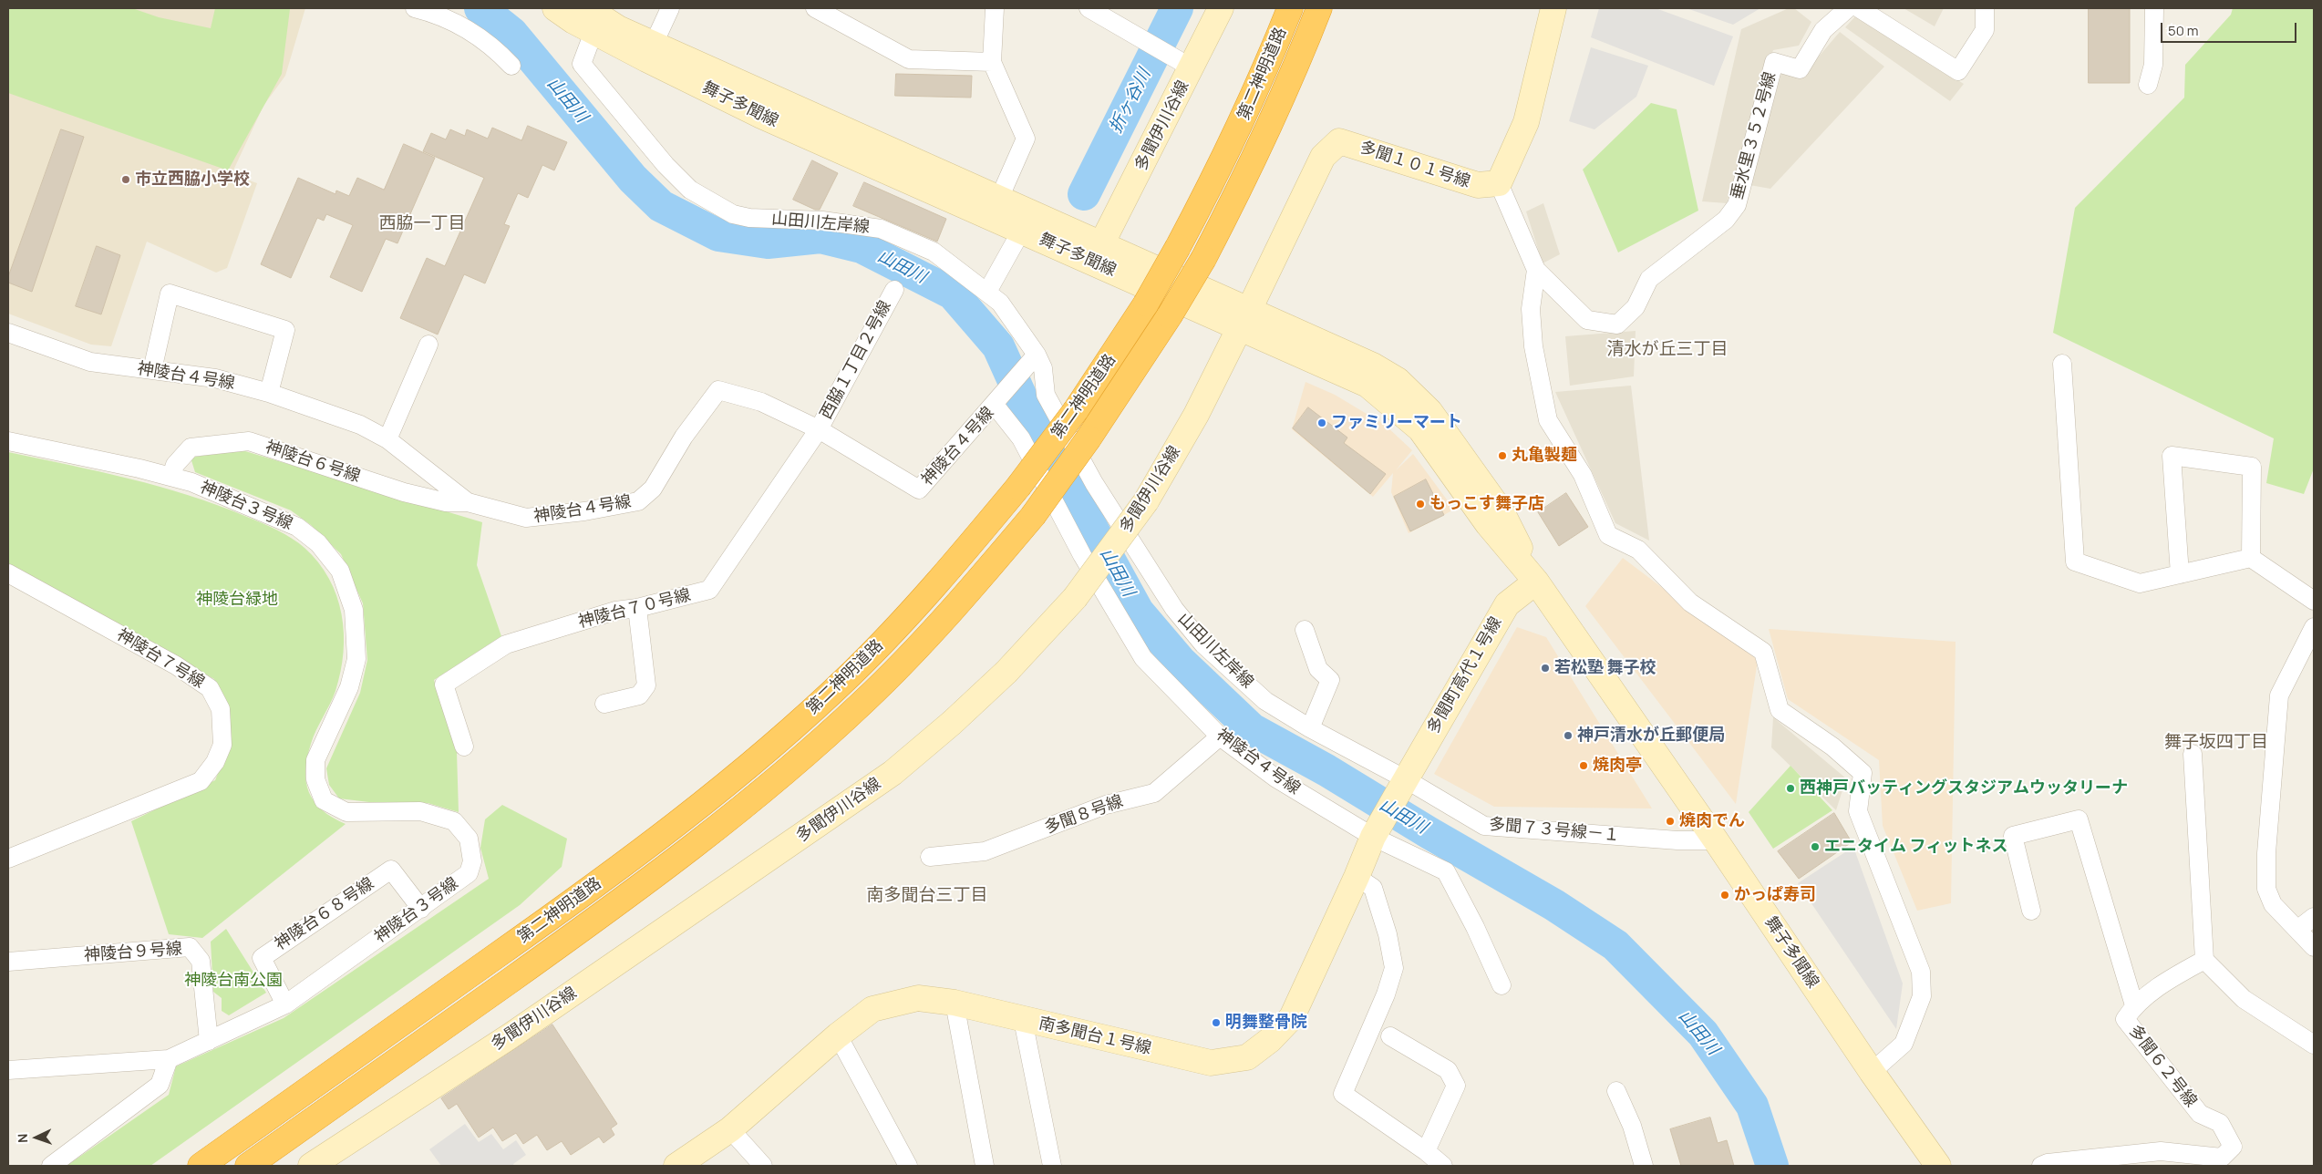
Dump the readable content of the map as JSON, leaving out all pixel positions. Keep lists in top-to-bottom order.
{
  "streets": {
    "highway": ["第二神明道路"],
    "street": [
      "舞子多聞線",
      "多聞伊川谷線",
      "垂水里３５２号線",
      "多聞１０１号線",
      "山田川左岸線",
      "西脇１丁目２号線",
      "神陵台４号線",
      "神陵台６号線",
      "神陵台３号線",
      "神陵台７０号線",
      "神陵台７号線",
      "多聞町高代１号線",
      "多聞８号線",
      "多聞７３号線－１",
      "神陵台６８号線",
      "神陵台９号線",
      "南多聞台１号線",
      "多聞６２号線"
    ]
  },
  "crossings": [
    ["舞子多聞線", "多聞伊川谷線"],
    ["舞子多聞線", "多聞１０１号線"],
    ["舞子多聞線", "山田川左岸線"],
    ["舞子多聞線", "多聞町高代１号線"],
    ["舞子多聞線", "多聞７３号線－１"],
    ["多聞伊川谷線", "多聞１０１号線"],
    ["山田川左岸線", "多聞町高代１号線"],
    ["山田川左岸線", "多聞７３号線－１"],
    ["山田川左岸線", "南多聞台１号線"],
    ["西脇１丁目２号線", "神陵台４号線"],
    ["西脇１丁目２号線", "神陵台７０号線"],
    ["神陵台４号線", "神陵台６号線"],
    ["神陵台４号線", "神陵台７０号線"],
    ["神陵台４号線", "多聞８号線"],
    ["神陵台４号線", "南多聞台１号線"],
    ["神陵台６号線", "神陵台３号線"],
    ["神陵台３号線", "神陵台６８号線"],
    ["神陵台３号線", "神陵台９号線"],
    ["多聞町高代１号線", "多聞７３号線－１"],
    ["多聞町高代１号線", "南多聞台１号線"],
    ["多聞７３号線－１", "南多聞台１号線"]
  ],
  "districts": [
    "西脇一丁目",
    "清水が丘三丁目",
    "舞子坂四丁目",
    "南多聞台三丁目"
  ],
  "water": ["山田川", "折ヶ谷川"],
  "parks": ["神陵台緑地", "神陵台南公園"],
  "places": [
    "市立西脇小学校",
    "ファミリーマート",
    "丸亀製麺",
    "もっこす舞子店",
    "若松塾 舞子校",
    "神戸清水が丘郵便局",
    "焼肉亭",
    "西神戸バッティングスタジアムウッタリーナ",
    "焼肉でん",
    "エニタイム フィットネス",
    "かっぱ寿司",
    "明舞整骨院"
  ],
  "scale_bar": "50 m",
  "north": "left"
}
